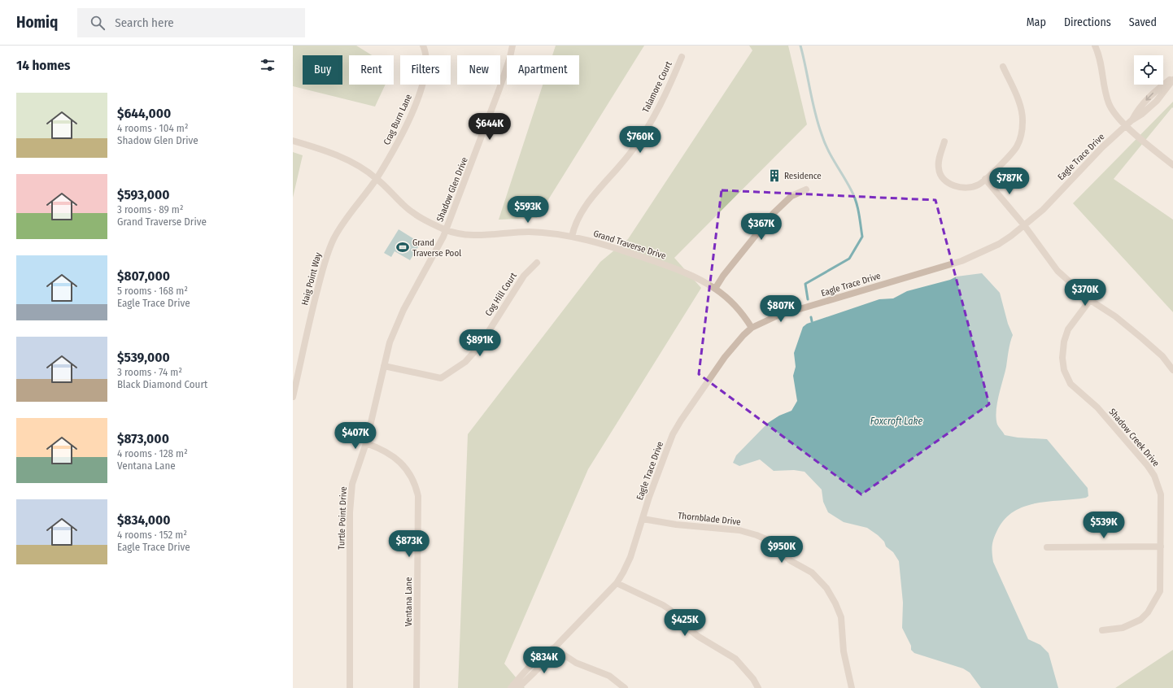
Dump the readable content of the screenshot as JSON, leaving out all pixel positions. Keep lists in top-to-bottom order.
{
  "streets": {
    "street": [
      "Talamore Court",
      "Crag Burn Lane",
      "Eagle Trace Drive",
      "Shadow Glen Drive",
      "Grand Traverse Drive",
      "Haig Point Way",
      "Cog Hill Court",
      "Shadow Creek Drive",
      "Turtle Point Drive",
      "Thornblade Drive",
      "Ventana Lane"
    ]
  },
  "crossings": [
    ["Talamore Court", "Grand Traverse Drive"],
    ["Crag Burn Lane", "Grand Traverse Drive"],
    ["Crag Burn Lane", "Haig Point Way"],
    ["Eagle Trace Drive", "Grand Traverse Drive"],
    ["Eagle Trace Drive", "Thornblade Drive"],
    ["Shadow Glen Drive", "Grand Traverse Drive"],
    ["Shadow Glen Drive", "Turtle Point Drive"],
    ["Grand Traverse Drive", "Haig Point Way"],
    ["Grand Traverse Drive", "Turtle Point Drive"],
    ["Cog Hill Court", "Turtle Point Drive"],
    ["Turtle Point Drive", "Ventana Lane"]
  ],
  "water": ["Foxcroft Lake"],
  "places": {
    "building": ["Residence"],
    "sports": ["Grand Traverse Pool"]
  },
  "page": {
    "header": "Homiq",
    "search": "Search here",
    "nav": ["Map", "Directions", "Saved"],
    "heading": "14 homes",
    "chip": [
      "Buy",
      "Rent",
      "Filters",
      "New",
      "Apartment"
    ],
    "list": [
      {
        "name": "$644,000",
        "note": "4 rooms · 104 m² · Shadow Glen Drive"
      },
      {
        "name": "$593,000",
        "note": "3 rooms · 89 m² · Grand Traverse Drive"
      },
      {
        "name": "$807,000",
        "note": "5 rooms · 168 m² · Eagle Trace Drive"
      },
      {
        "name": "$539,000",
        "note": "3 rooms · 74 m² · Black Diamond Court"
      },
      {
        "name": "$873,000",
        "note": "4 rooms · 128 m² · Ventana Lane"
      },
      {
        "name": "$834,000",
        "note": "4 rooms · 152 m² · Eagle Trace Drive"
      }
    ],
    "price": [
      "$644K",
      "$760K",
      "$787K",
      "$593K",
      "$367K",
      "$370K",
      "$807K",
      "$891K",
      "$407K",
      "$539K",
      "$873K",
      "$950K",
      "$425K",
      "$834K"
    ]
  }
}
